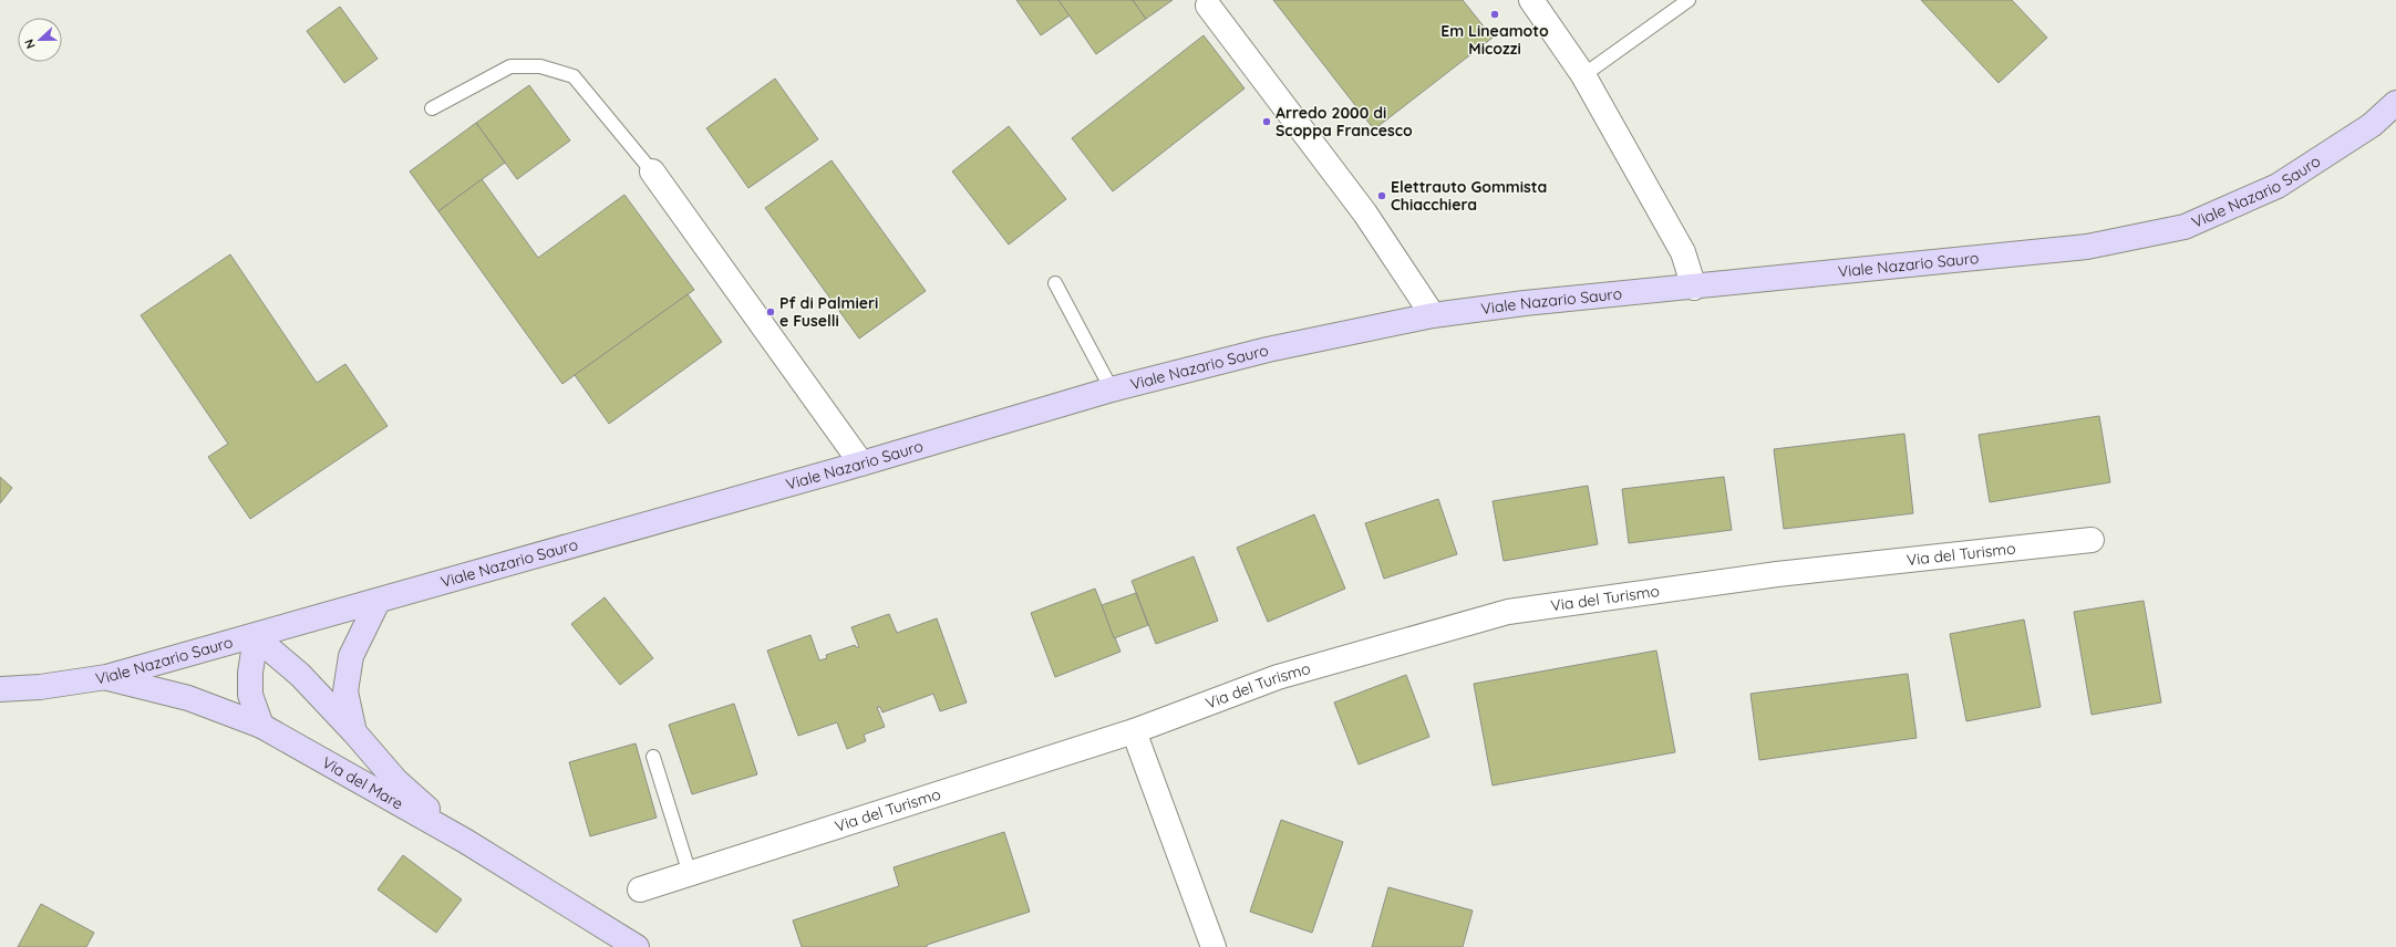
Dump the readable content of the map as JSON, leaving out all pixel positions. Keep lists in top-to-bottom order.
{
  "streets": {
    "main road": ["Viale Nazario Sauro", "Via del Mare"],
    "street": ["Via del Turismo"]
  },
  "crossings": [
    ["Viale Nazario Sauro", "Via del Mare"]
  ],
  "places": [
    "Em Lineamoto Micozzi",
    "Arredo 2000 di Scoppa Francesco",
    "Elettrauto Gommista Chiacchiera",
    "Pf di Palmieri e Fuselli"
  ],
  "north": "left"
}
